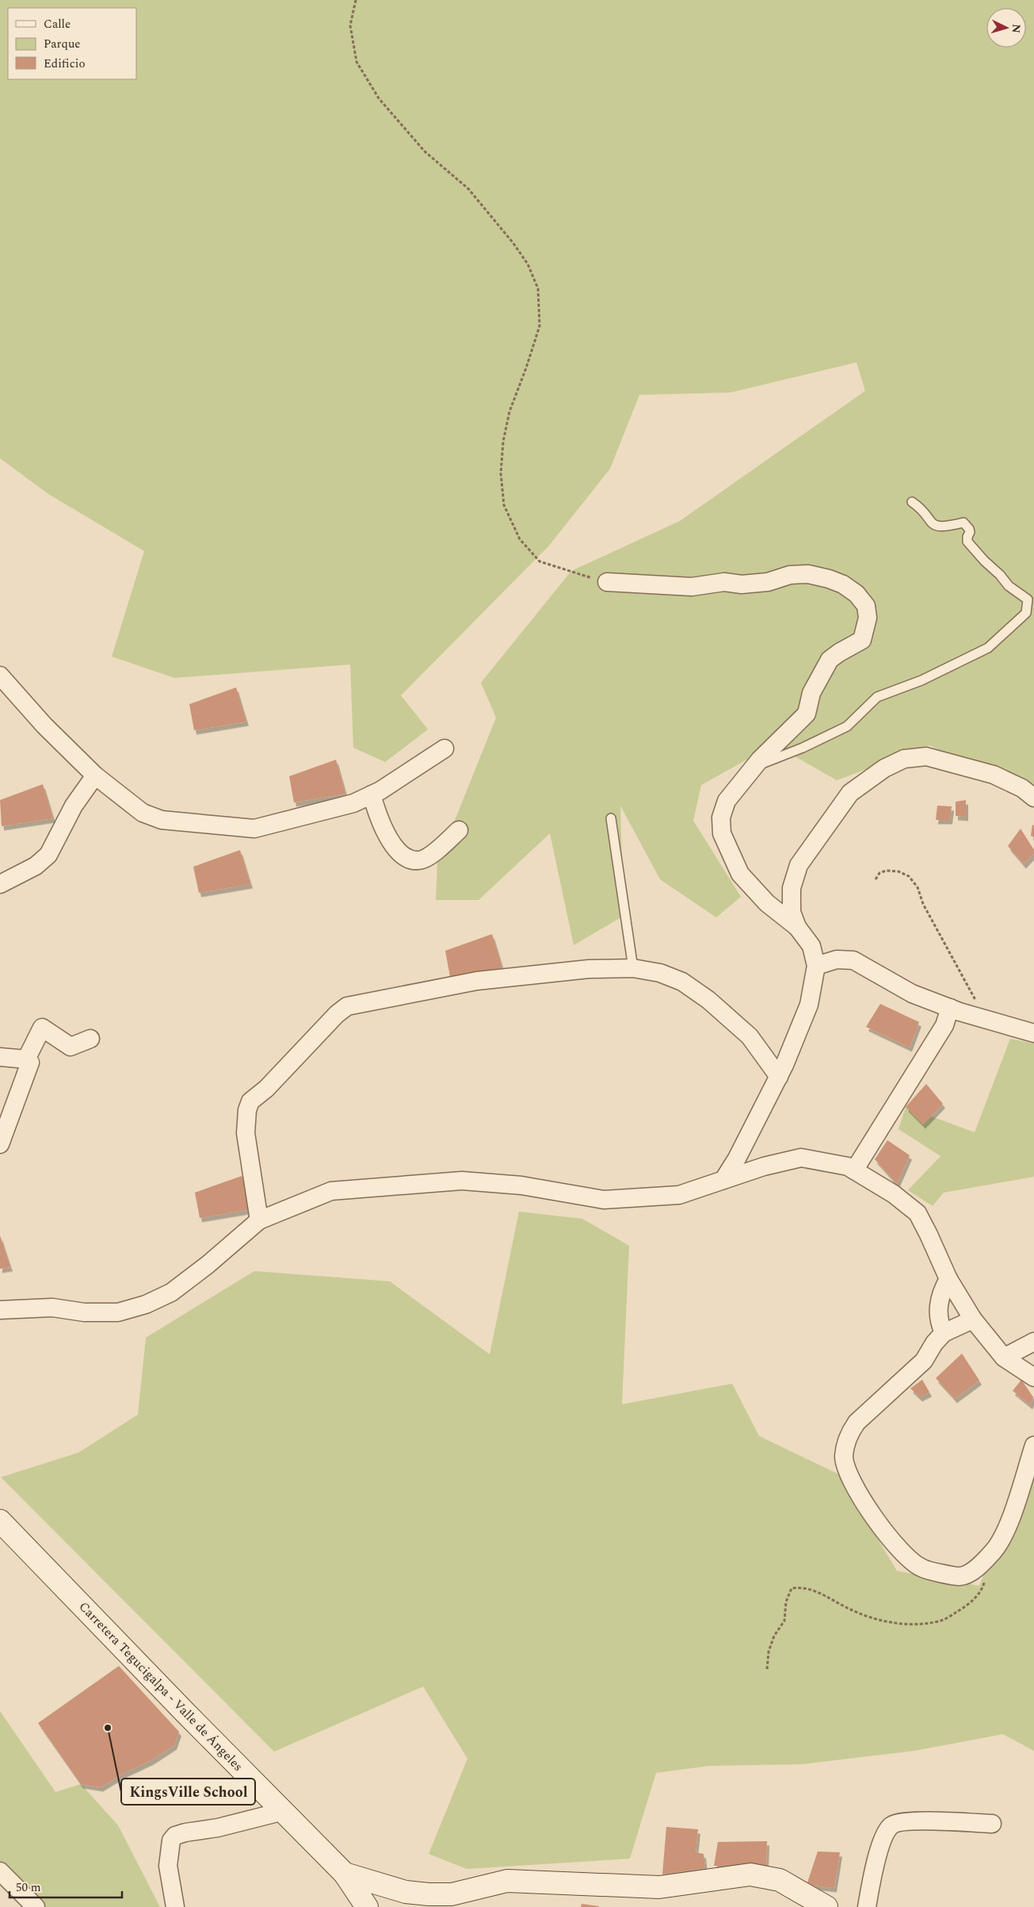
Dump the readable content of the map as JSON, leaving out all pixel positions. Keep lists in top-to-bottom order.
{
  "streets": {
    "main road": ["Carretera Tegucigalpa - Valle de Ángeles"]
  },
  "places": ["KingsVille School"],
  "legend": ["Calle", "Parque", "Edificio"],
  "scale_bar": "50 m",
  "north": "right"
}
